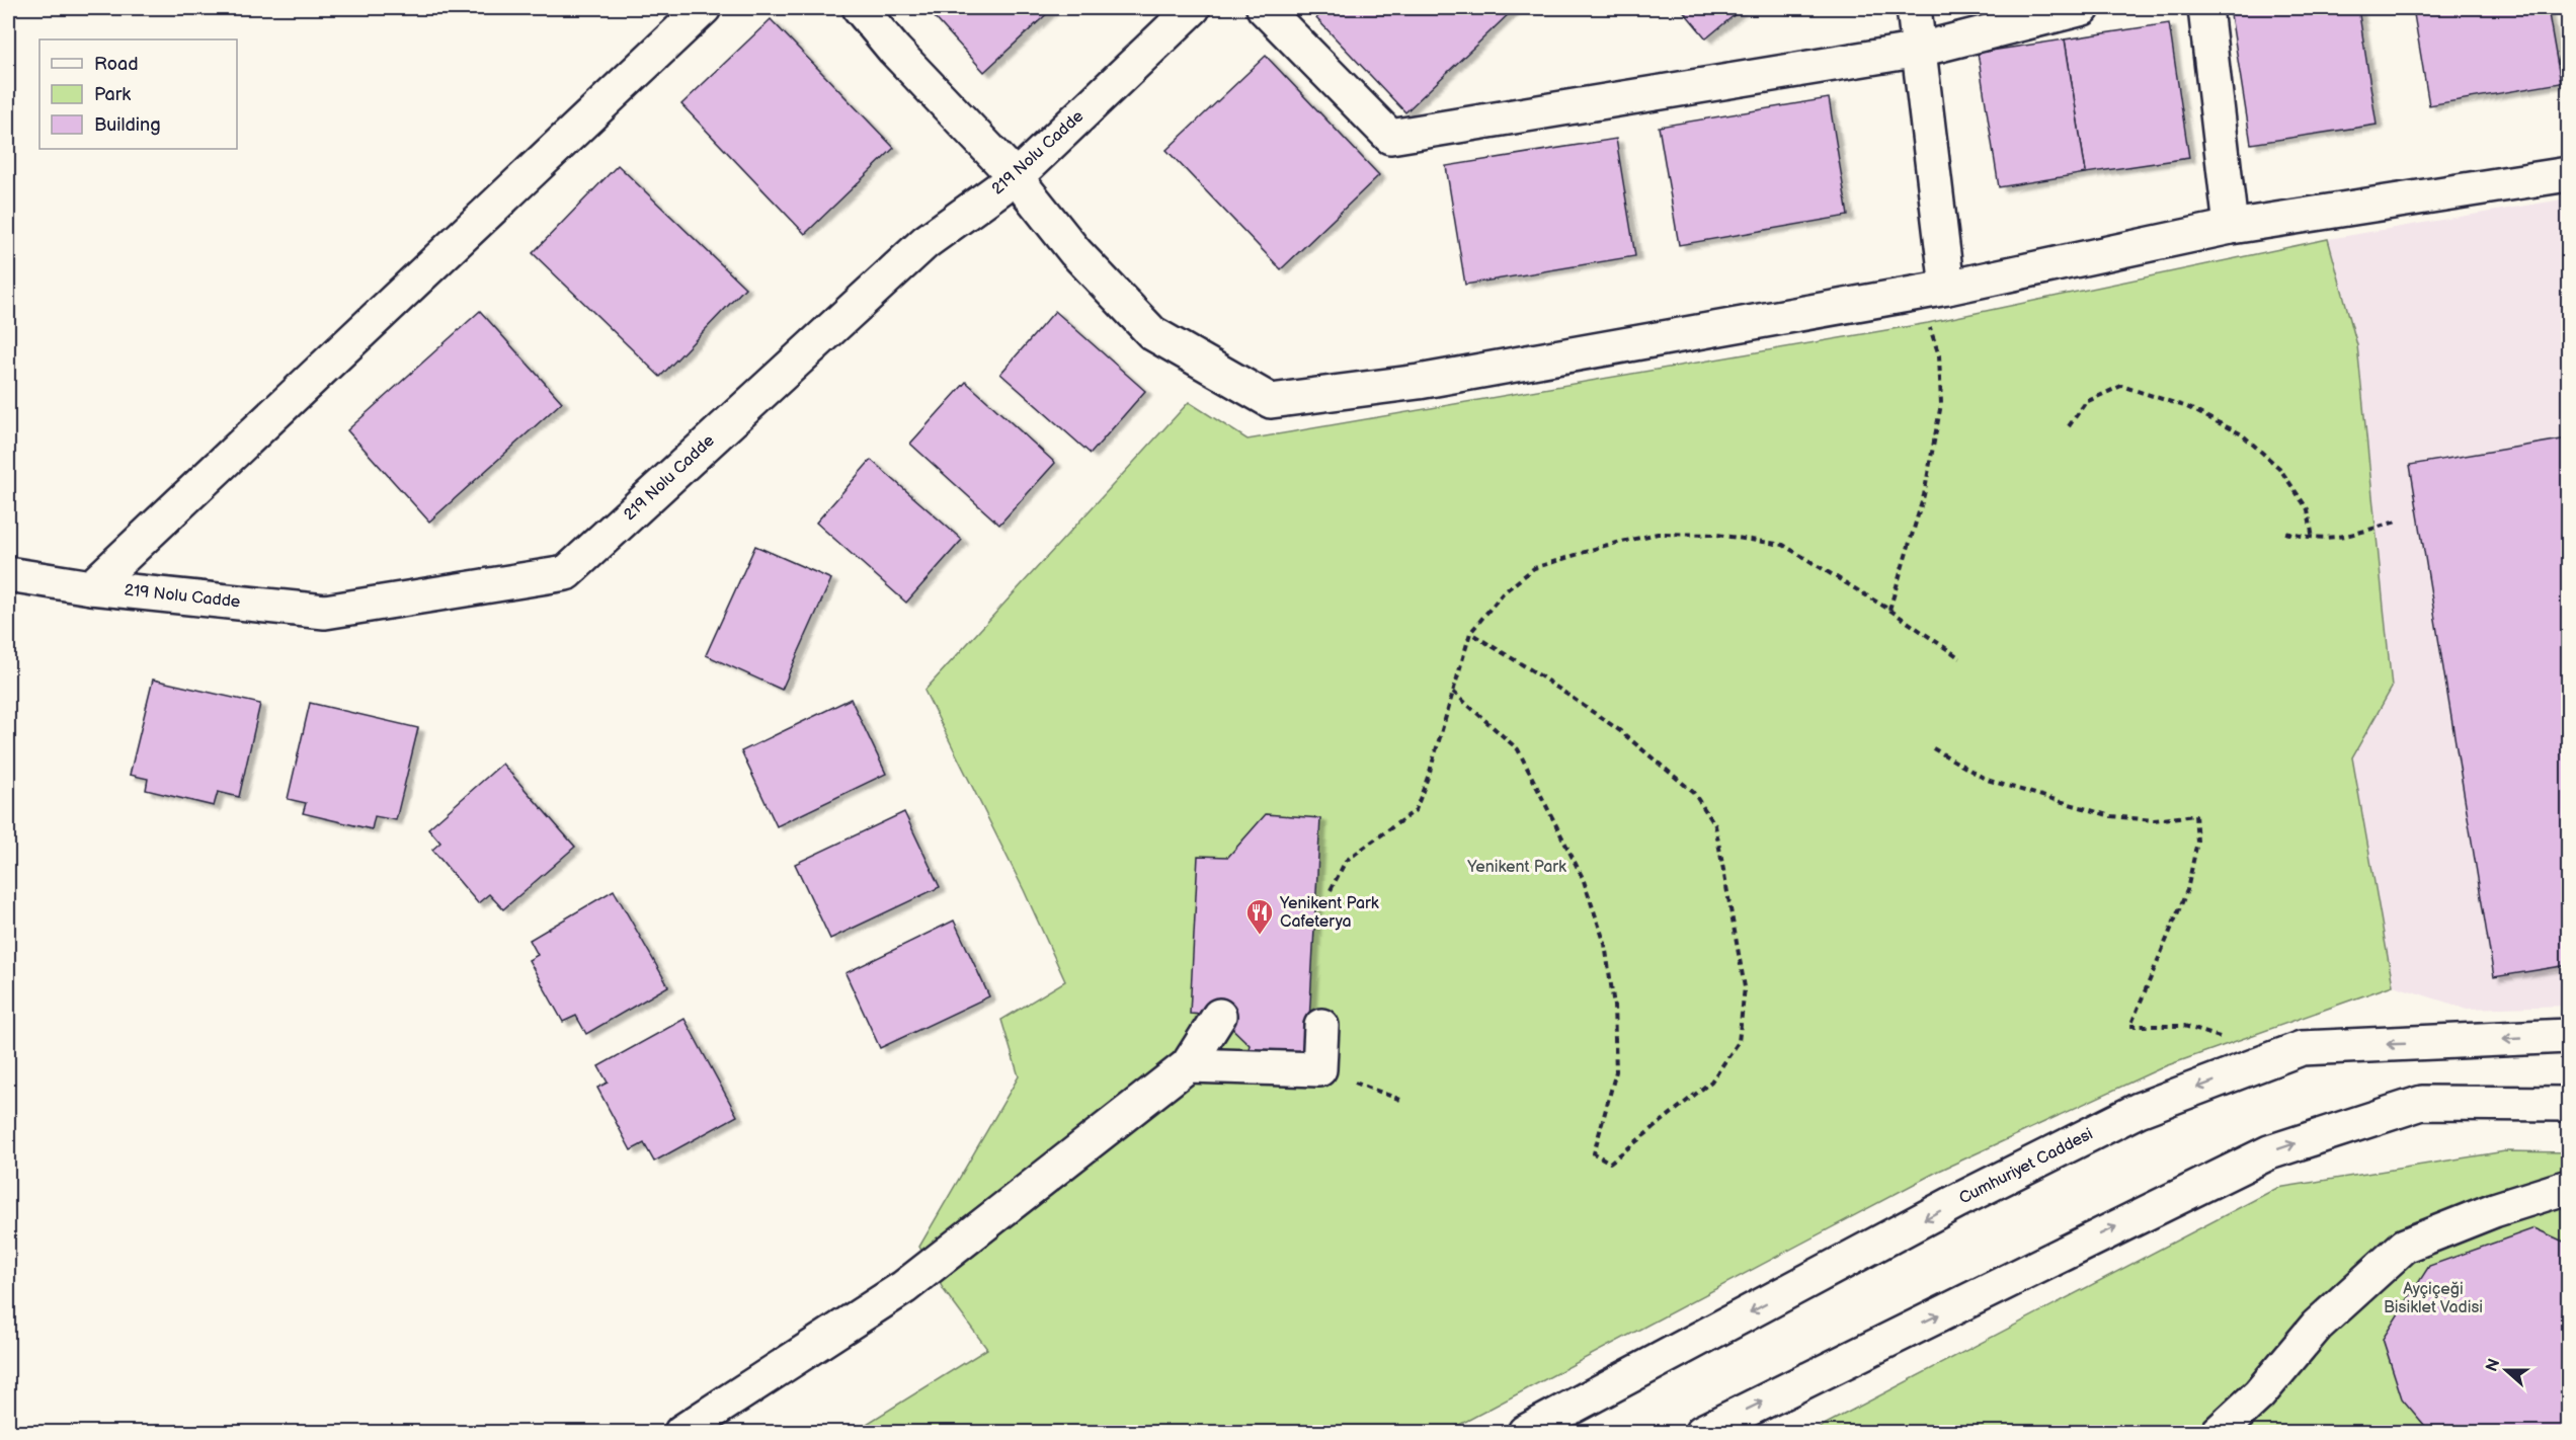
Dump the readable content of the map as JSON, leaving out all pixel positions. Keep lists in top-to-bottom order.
{
  "streets": {
    "street": ["219 Nolu Cadde", "Cumhuriyet Caddesi"]
  },
  "parks": ["Yenikent Park", "Ayçiçeği Bisiklet Vadisi"],
  "places": {
    "restaurant": ["Yenikent Park Cafeterya"]
  },
  "legend": ["Road", "Park", "Building"],
  "north": "left"
}
